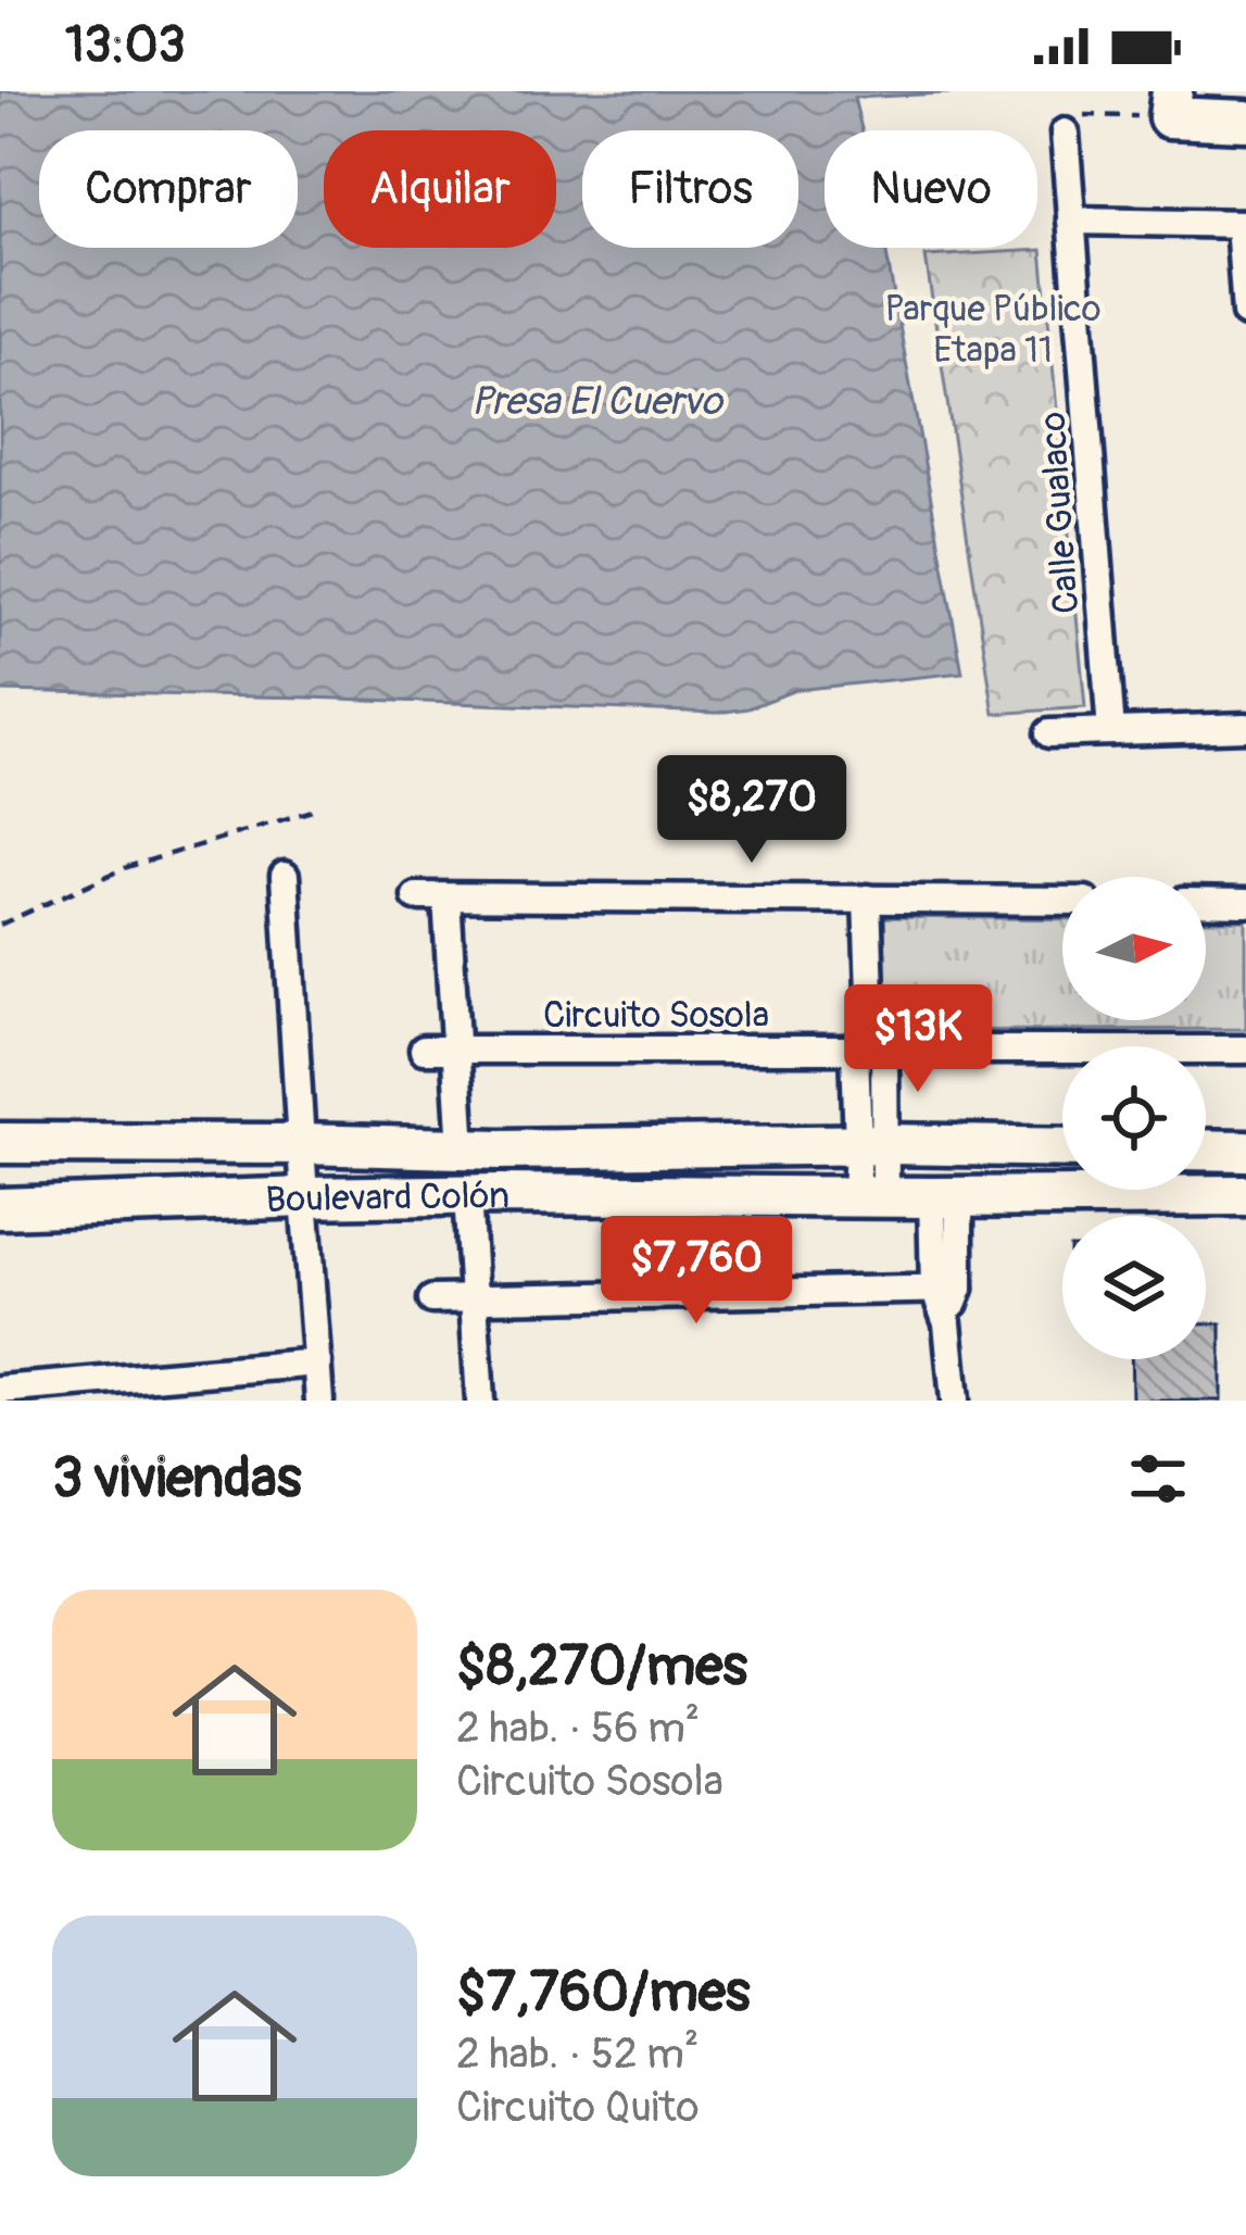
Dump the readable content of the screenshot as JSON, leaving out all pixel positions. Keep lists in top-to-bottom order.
{
  "streets": {
    "main road": ["Boulevard Colón"],
    "street": ["Calle Gualaco", "Circuito Sosola"]
  },
  "water": ["Presa El Cuervo"],
  "parks": ["Parque Público Etapa 11"],
  "north": "right",
  "page": {
    "status": "13:03",
    "chip": [
      "Comprar",
      "Alquilar",
      "Filtros",
      "Nuevo"
    ],
    "price": ["$8,270", "$13K", "$7,760"],
    "heading": "3 viviendas",
    "list": [
      {
        "name": "$8,270/mes",
        "note": "2 hab. · 56 m² · Circuito Sosola"
      },
      {
        "name": "$7,760/mes",
        "note": "2 hab. · 52 m² · Circuito Quito"
      }
    ]
  }
}
